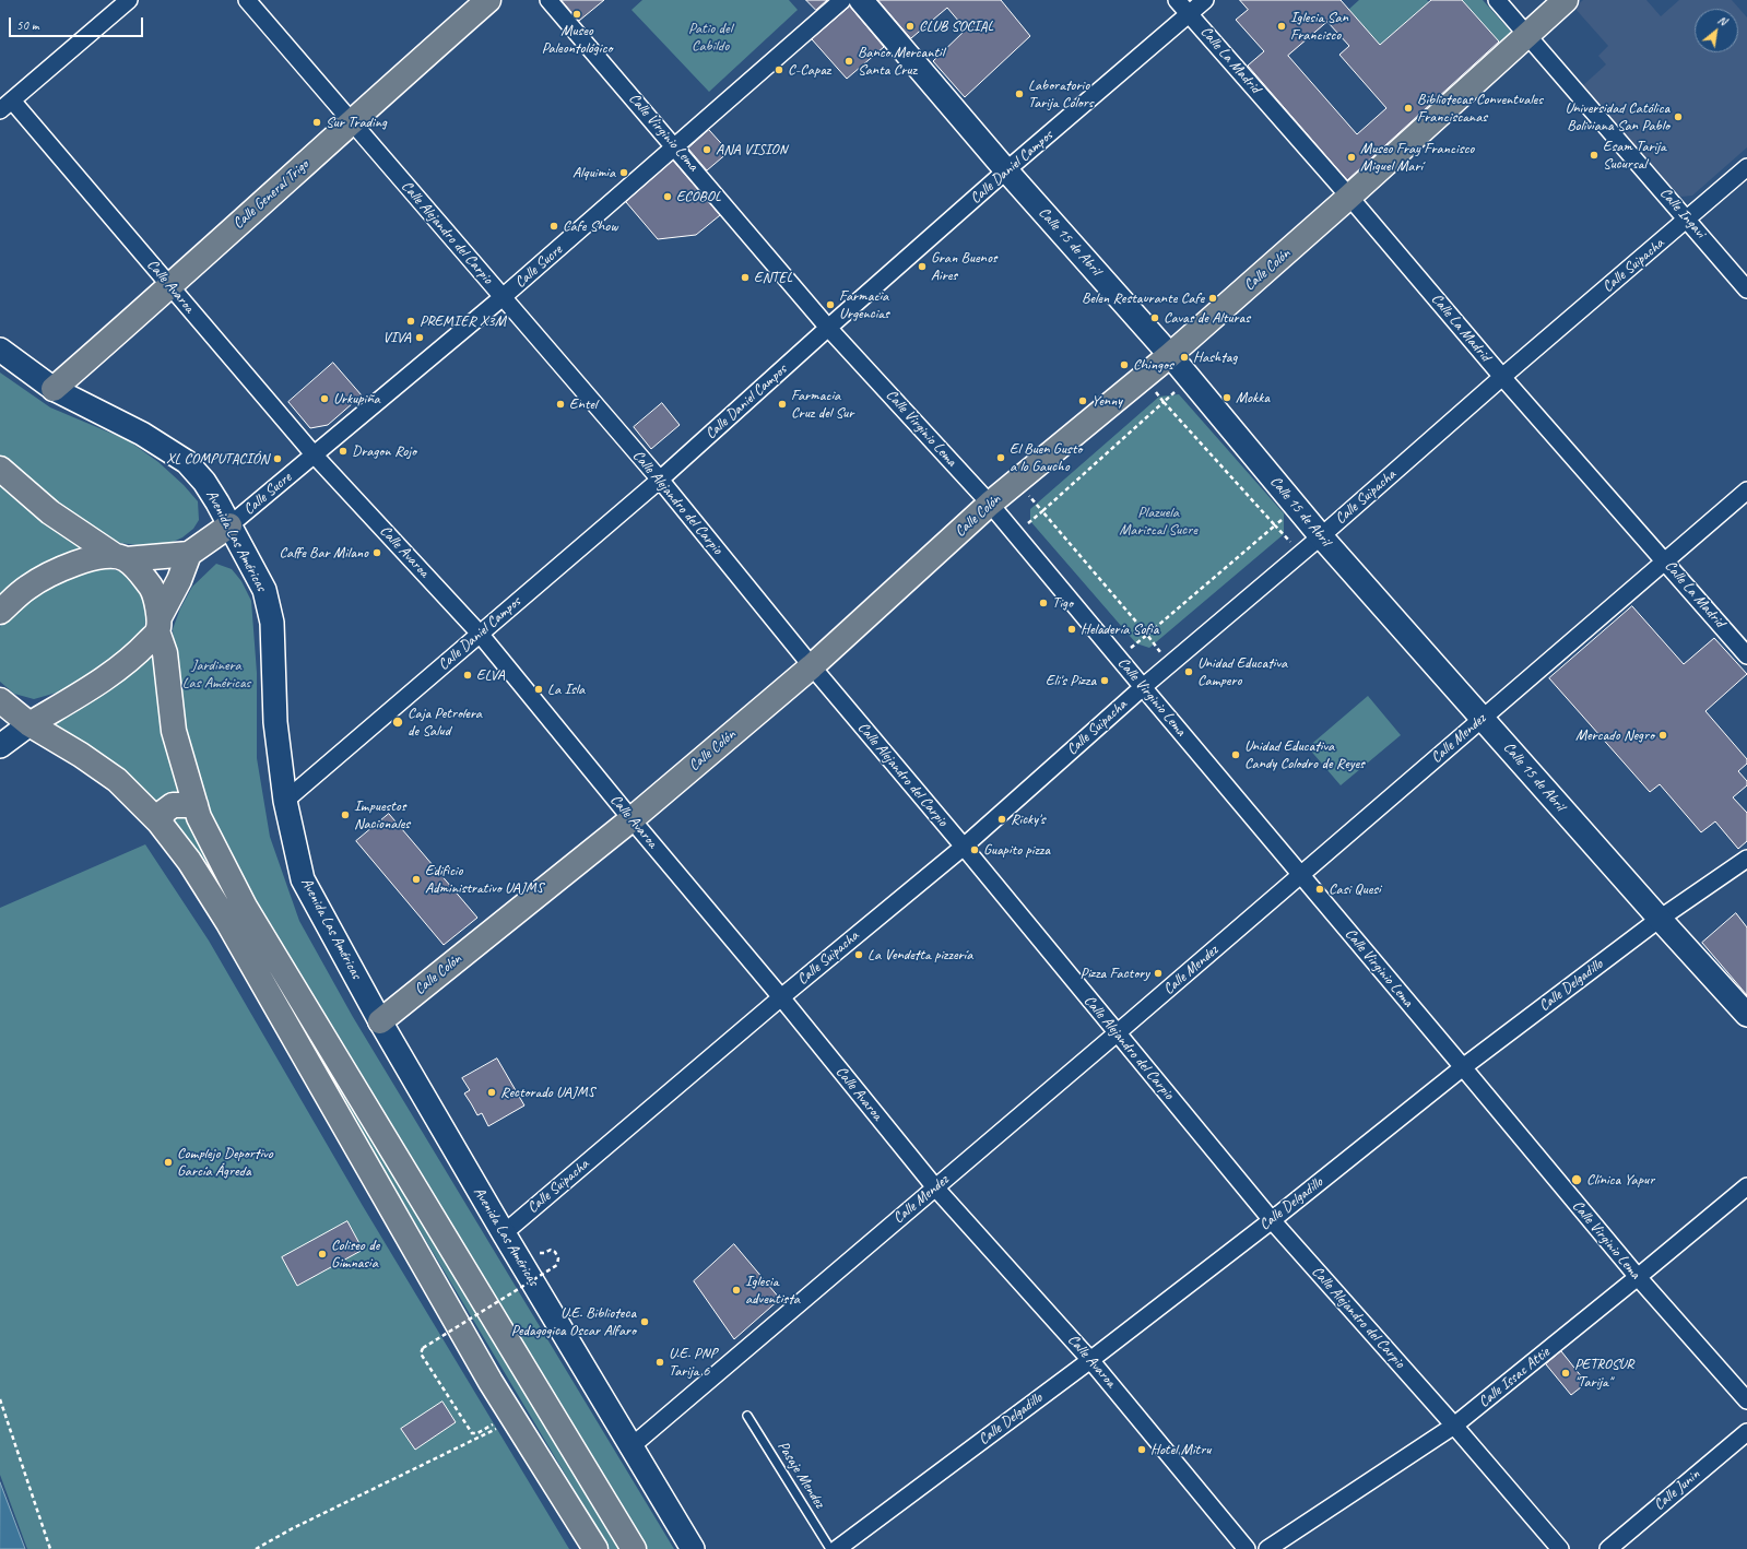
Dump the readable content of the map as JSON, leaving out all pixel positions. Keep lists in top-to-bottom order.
{
  "streets": {
    "main road": ["Calle General Trigo", "Calle Colón"],
    "street": [
      "Calle La Madrid",
      "Calle Virginio Lema",
      "Calle Daniel Campos",
      "Calle Ingavi",
      "Calle Alejandro del Carpio",
      "Calle 15 de Abril",
      "Calle Suipacha",
      "Calle Sucre",
      "Calle Avaroa",
      "Avenida Las Américas",
      "Calle Mendez",
      "Calle Delgadillo",
      "Calle Issac Attie",
      "Calle Junin"
    ],
    "lane": ["Pasaje Mendez"]
  },
  "crossings": [
    ["Calle La Madrid", "Calle Daniel Campos"],
    ["Calle La Madrid", "Calle Suipacha"],
    ["Calle La Madrid", "Calle Colón"],
    ["Calle La Madrid", "Calle Mendez"],
    ["Calle Virginio Lema", "Calle Daniel Campos"],
    ["Calle Virginio Lema", "Calle Suipacha"],
    ["Calle Virginio Lema", "Calle Sucre"],
    ["Calle Virginio Lema", "Calle Colón"],
    ["Calle Virginio Lema", "Calle Mendez"],
    ["Calle Virginio Lema", "Calle Delgadillo"],
    ["Calle Virginio Lema", "Calle Issac Attie"],
    ["Calle Daniel Campos", "Calle Alejandro del Carpio"],
    ["Calle Daniel Campos", "Calle 15 de Abril"],
    ["Calle Daniel Campos", "Calle Avaroa"],
    ["Calle Daniel Campos", "Avenida Las Américas"],
    ["Calle General Trigo", "Calle Alejandro del Carpio"],
    ["Calle General Trigo", "Calle Avaroa"],
    ["Calle General Trigo", "Avenida Las Américas"],
    ["Calle Ingavi", "Calle Suipacha"],
    ["Calle Ingavi", "Calle Colón"],
    ["Calle Alejandro del Carpio", "Calle Suipacha"],
    ["Calle Alejandro del Carpio", "Calle Sucre"],
    ["Calle Alejandro del Carpio", "Calle Colón"],
    ["Calle Alejandro del Carpio", "Calle Mendez"],
    ["Calle Alejandro del Carpio", "Calle Delgadillo"],
    ["Calle Alejandro del Carpio", "Calle Issac Attie"],
    ["Calle 15 de Abril", "Calle Suipacha"],
    ["Calle 15 de Abril", "Calle Colón"],
    ["Calle 15 de Abril", "Calle Mendez"],
    ["Calle 15 de Abril", "Calle Delgadillo"],
    ["Calle Suipacha", "Calle Avaroa"],
    ["Calle Suipacha", "Avenida Las Américas"],
    ["Calle Sucre", "Calle Avaroa"],
    ["Calle Sucre", "Avenida Las Américas"],
    ["Calle Colón", "Calle Avaroa"],
    ["Calle Colón", "Avenida Las Américas"],
    ["Calle Avaroa", "Calle Mendez"],
    ["Calle Avaroa", "Calle Delgadillo"],
    ["Avenida Las Américas", "Calle Mendez"]
  ],
  "parks": ["Patio del Cabildo", "Plazuela Mariscal Sucre", "Jardinera Las Américas"],
  "places": [
    "Museo Paleontológico",
    "CLUB SOCIAL",
    "Iglesia San Francisco",
    "Banco Mercantil Santa Cruz",
    "C-Capaz",
    "Laboratorio Tarija Colors",
    "Bibliotecas Conventuales Franciscanas",
    "Universidad Católica Boliviana San Pablo",
    "Sur Trading",
    "ANA VISION",
    "Esam Tarija Sucursal",
    "Museo Fray Francisco Miguel Marí",
    "Alquimia",
    "ECOBOL",
    "Cafe Show",
    "Gran Buenos Aires",
    "ENTEL",
    "Belen Restaurante Cafe",
    "Farmacia Urgencias",
    "Cavas de Alturas",
    "PREMIER X3M",
    "VIVA",
    "Hashtag",
    "Chingos",
    "Mokka",
    "Urkupiña",
    "Yenny",
    "Entel",
    "Farmacia Cruz del Sur",
    "Dragon Rojo",
    "El Buen Gusto a lo Gaucho",
    "XL COMPUTACIÓN",
    "Caffe Bar Milano",
    "Tigo",
    "Heladería Sofia",
    "Unidad Educativa Campero",
    "ELVA",
    "Eli's Pizza",
    "La Isla",
    "Caja Petrolera de Salud",
    "Mercado Negro",
    "Unidad Educativa Candy Colodro de Reyes",
    "Impuestos Nacionales",
    "Ricky's",
    "Guapito pizza",
    "Edificio Administrativo UAJMS",
    "Casi Quesi",
    "La Vendetta pizzería",
    "Pizza Factory",
    "Rectorado UAJMS",
    "Complejo Deportivo García Ágreda",
    "Clínica Yapur",
    "Coliseo de Gimnasia",
    "Iglesia adventista",
    "U.E. Biblioteca Pedagogica Oscar Alfaro",
    "U.E. PNP Tarija 6",
    "PETROSUR \"Tarija\"",
    "Hotel Mitru"
  ],
  "scale_bar": "50 m",
  "north": "top right"
}
